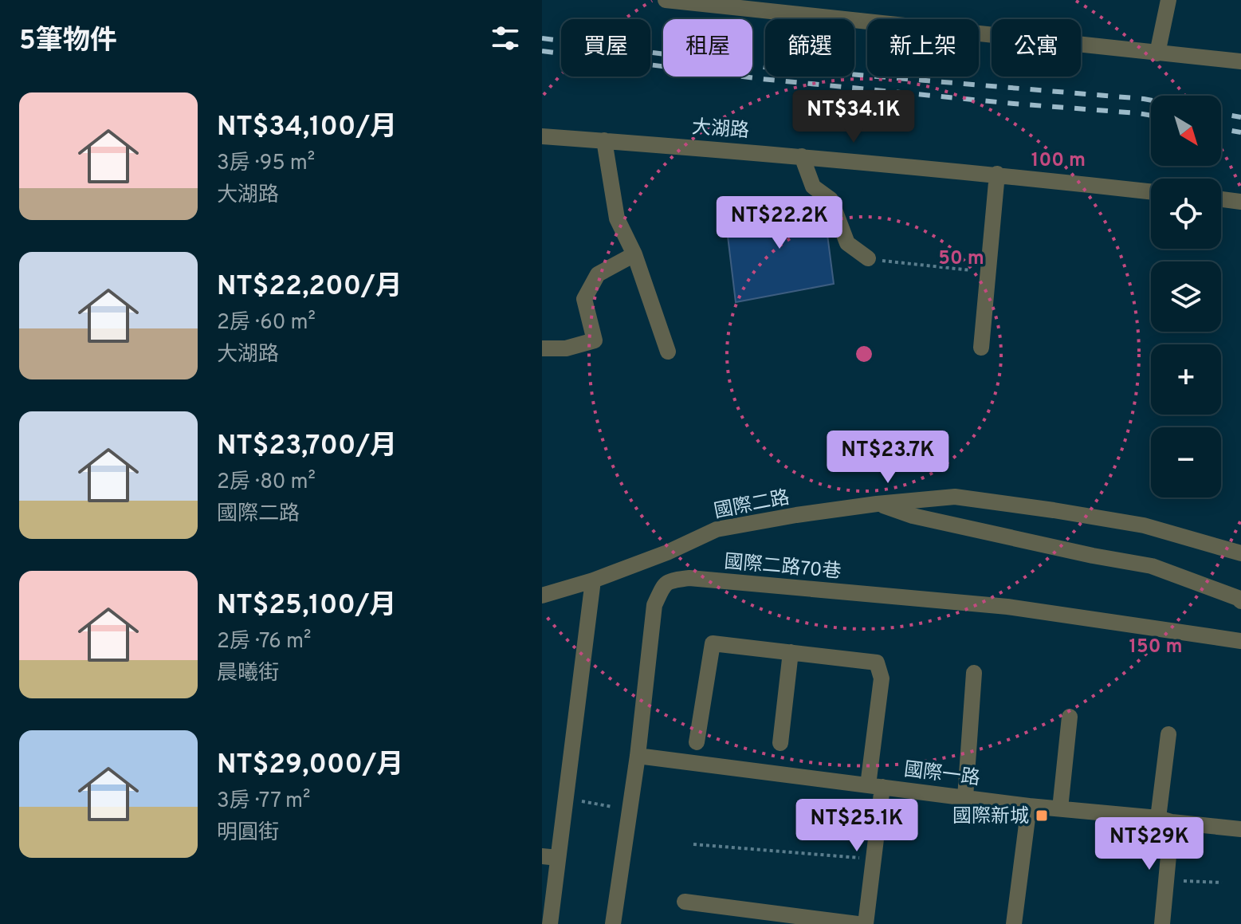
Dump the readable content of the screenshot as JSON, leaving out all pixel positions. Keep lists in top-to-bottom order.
{
  "streets": {
    "street": [
      "大湖路",
      "國際二路",
      "國際二路70巷",
      "國際一路"
    ]
  },
  "crossings": [
    ["國際二路70巷", "國際一路"]
  ],
  "places": {
    "transit": ["國際新城"]
  },
  "north": "bottom right",
  "page": {
    "heading": "5筆物件",
    "chip": [
      "買屋",
      "租屋",
      "篩選",
      "新上架",
      "公寓"
    ],
    "list": [
      {
        "name": "NT$34,100/月",
        "note": "3房 · 95 m² · 大湖路"
      },
      {
        "name": "NT$22,200/月",
        "note": "2房 · 60 m² · 大湖路"
      },
      {
        "name": "NT$23,700/月",
        "note": "2房 · 80 m² · 國際二路"
      },
      {
        "name": "NT$25,100/月",
        "note": "2房 · 76 m² · 晨曦街"
      },
      {
        "name": "NT$29,000/月",
        "note": "3房 · 77 m² · 明圓街"
      }
    ],
    "price": [
      "NT$34.1K",
      "NT$22.2K",
      "NT$23.7K",
      "NT$25.1K",
      "NT$29K"
    ],
    "map_buttons": ["+", "−"]
  },
  "rings": ["100 m", "50 m", "150 m"]
}
